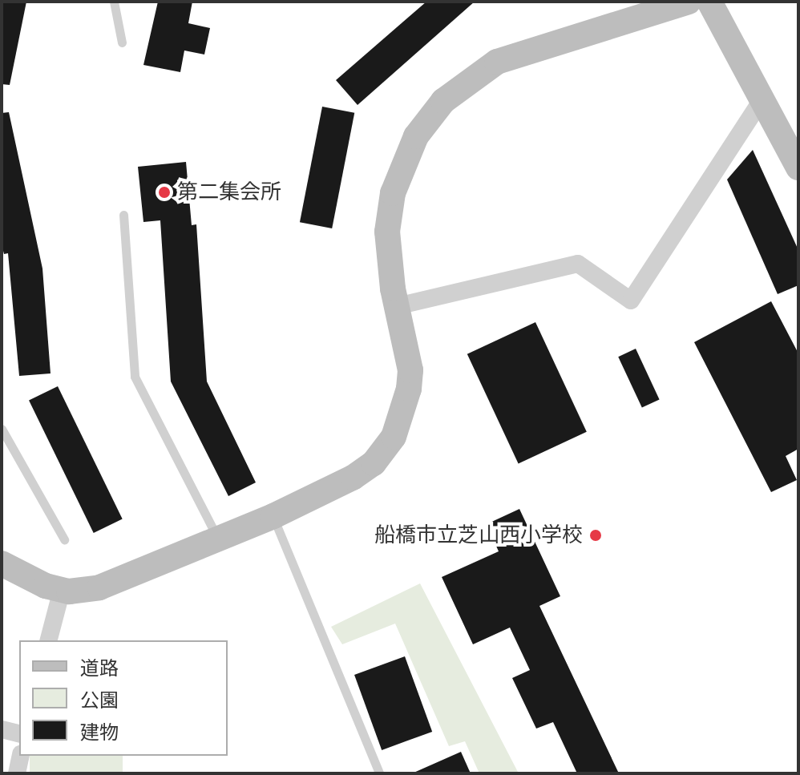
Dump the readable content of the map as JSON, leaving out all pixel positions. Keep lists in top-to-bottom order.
{
  "places": ["第二集会所", "船橋市立芝山西小学校"],
  "legend": ["道路", "公園", "建物"]
}
